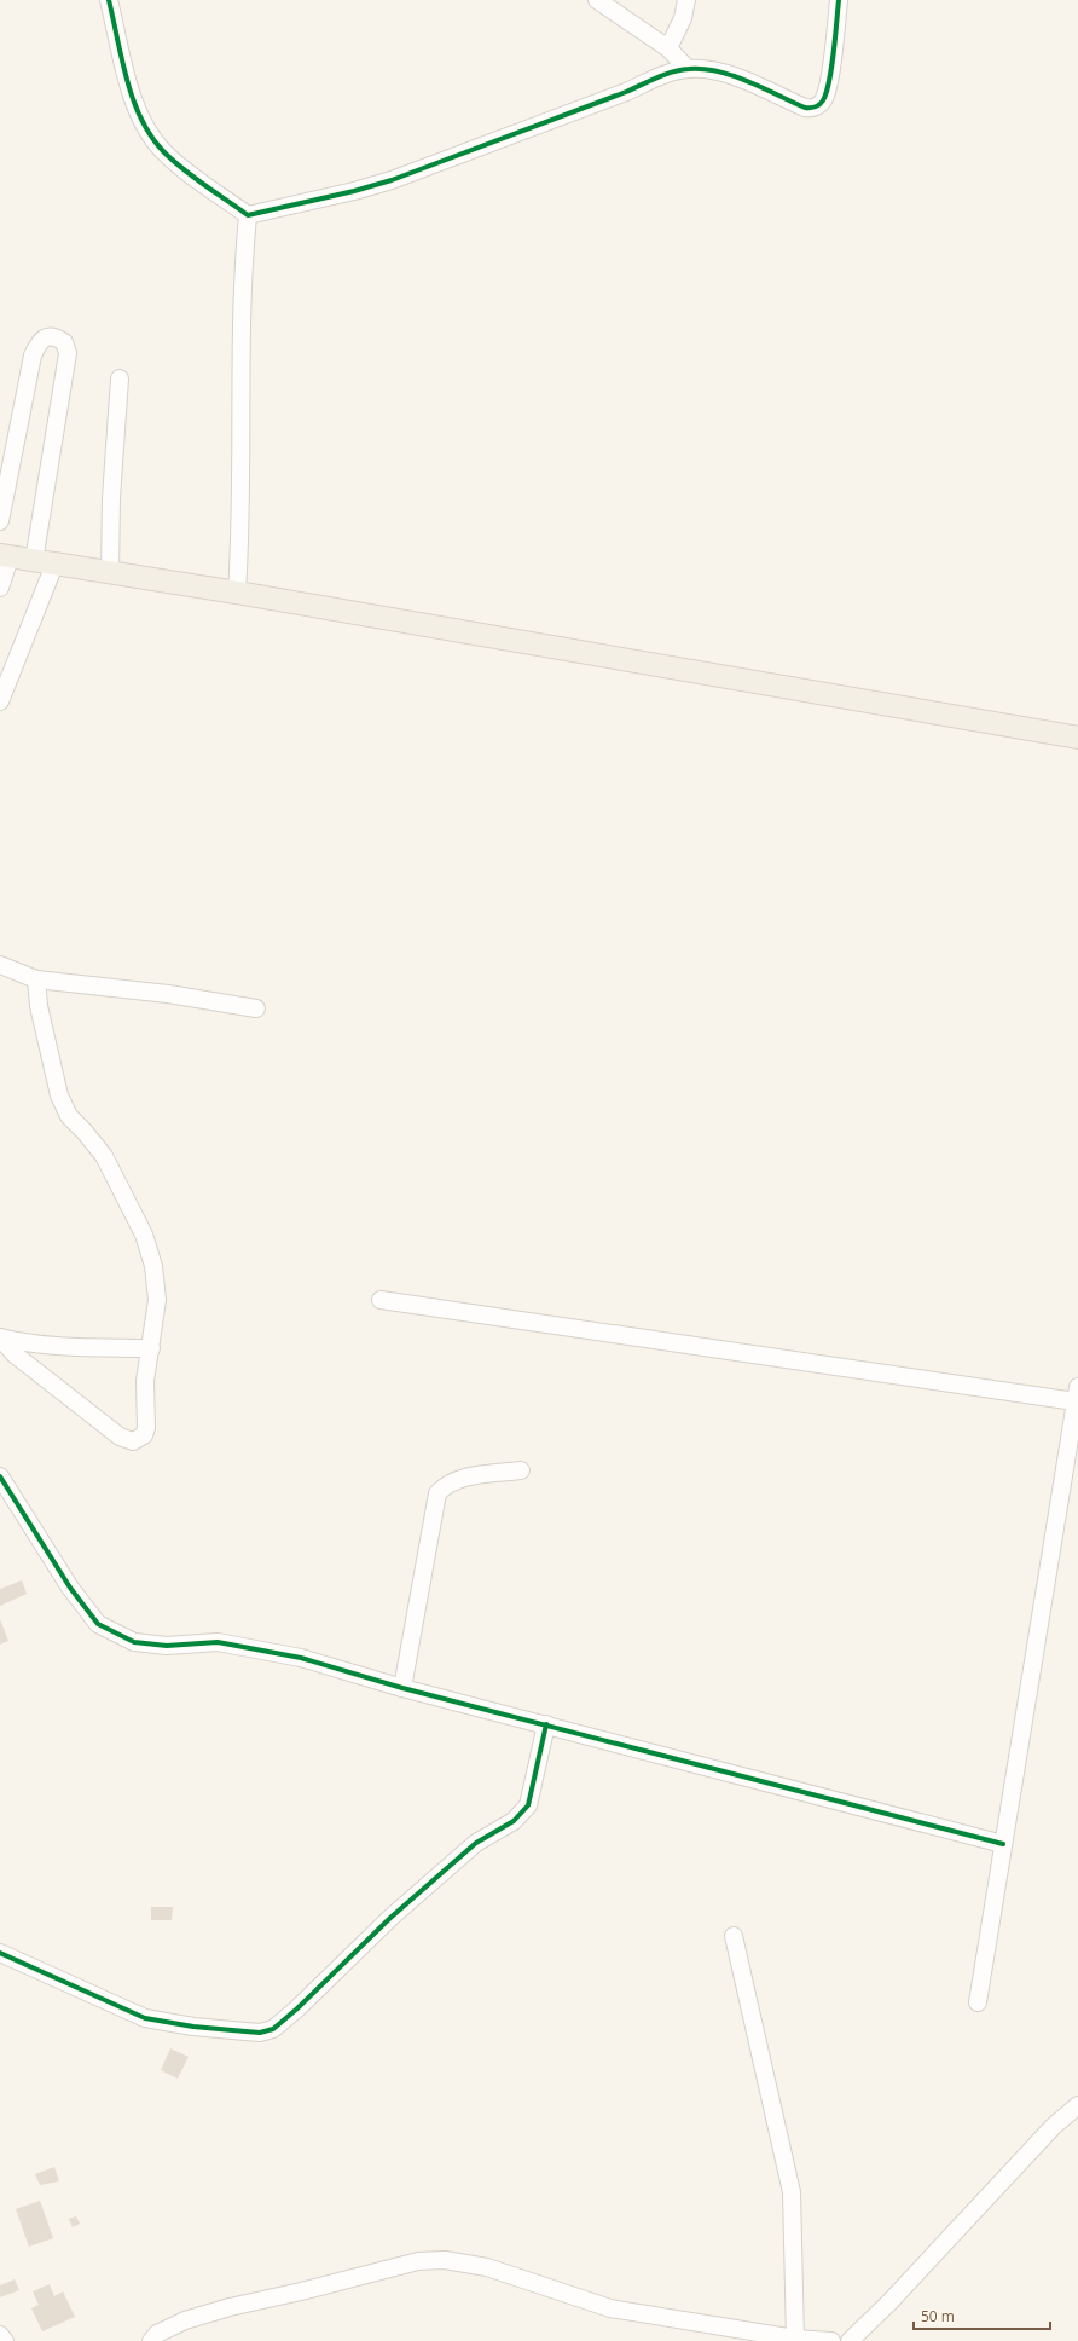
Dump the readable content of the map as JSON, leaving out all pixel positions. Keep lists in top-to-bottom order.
{
  "scale_bar": "50 m"
}
